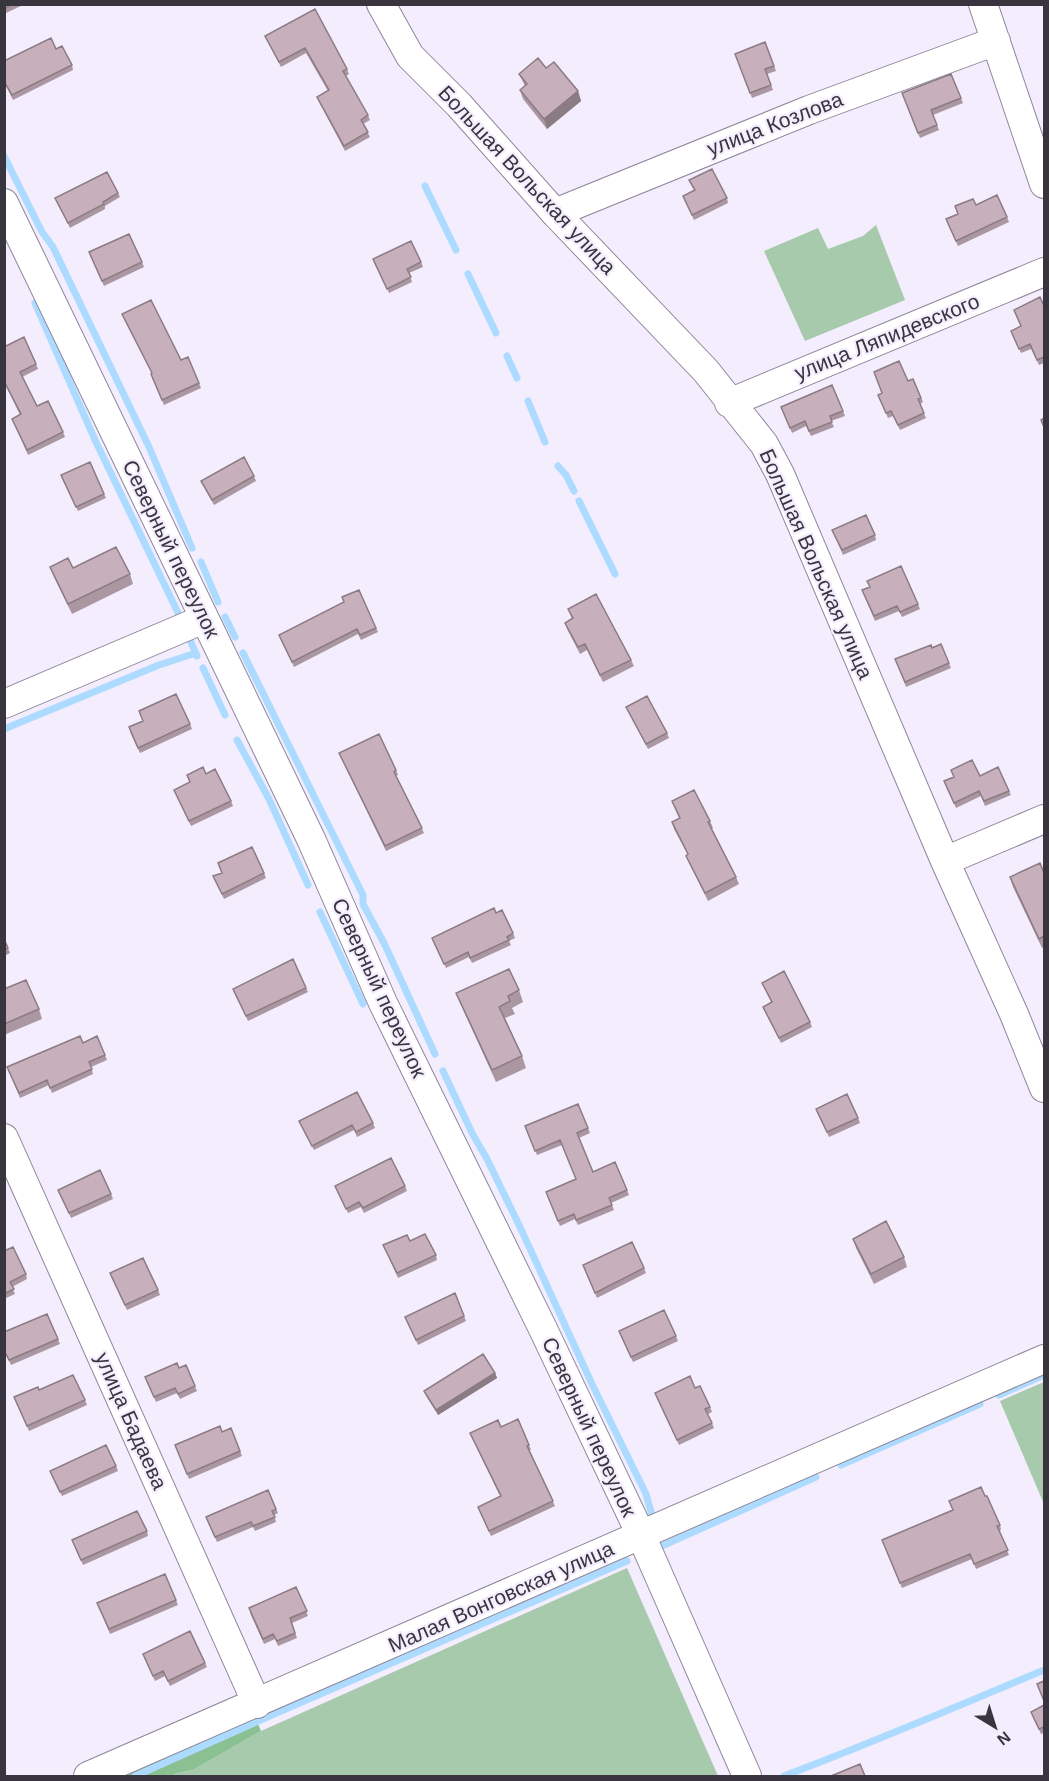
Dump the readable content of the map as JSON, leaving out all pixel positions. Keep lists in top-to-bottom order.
{
  "streets": {
    "street": [
      "улица Козлова",
      "Большая Вольская улица",
      "улица Ляпидевского",
      "Северный переулок",
      "улица Бадаева",
      "Малая Вонговская улица"
    ]
  },
  "crossings": [
    ["улица Козлова", "Большая Вольская улица"],
    ["Большая Вольская улица", "улица Ляпидевского"],
    ["Северный переулок", "Малая Вонговская улица"],
    ["улица Бадаева", "Малая Вонговская улица"]
  ],
  "north": "bottom right"
}
